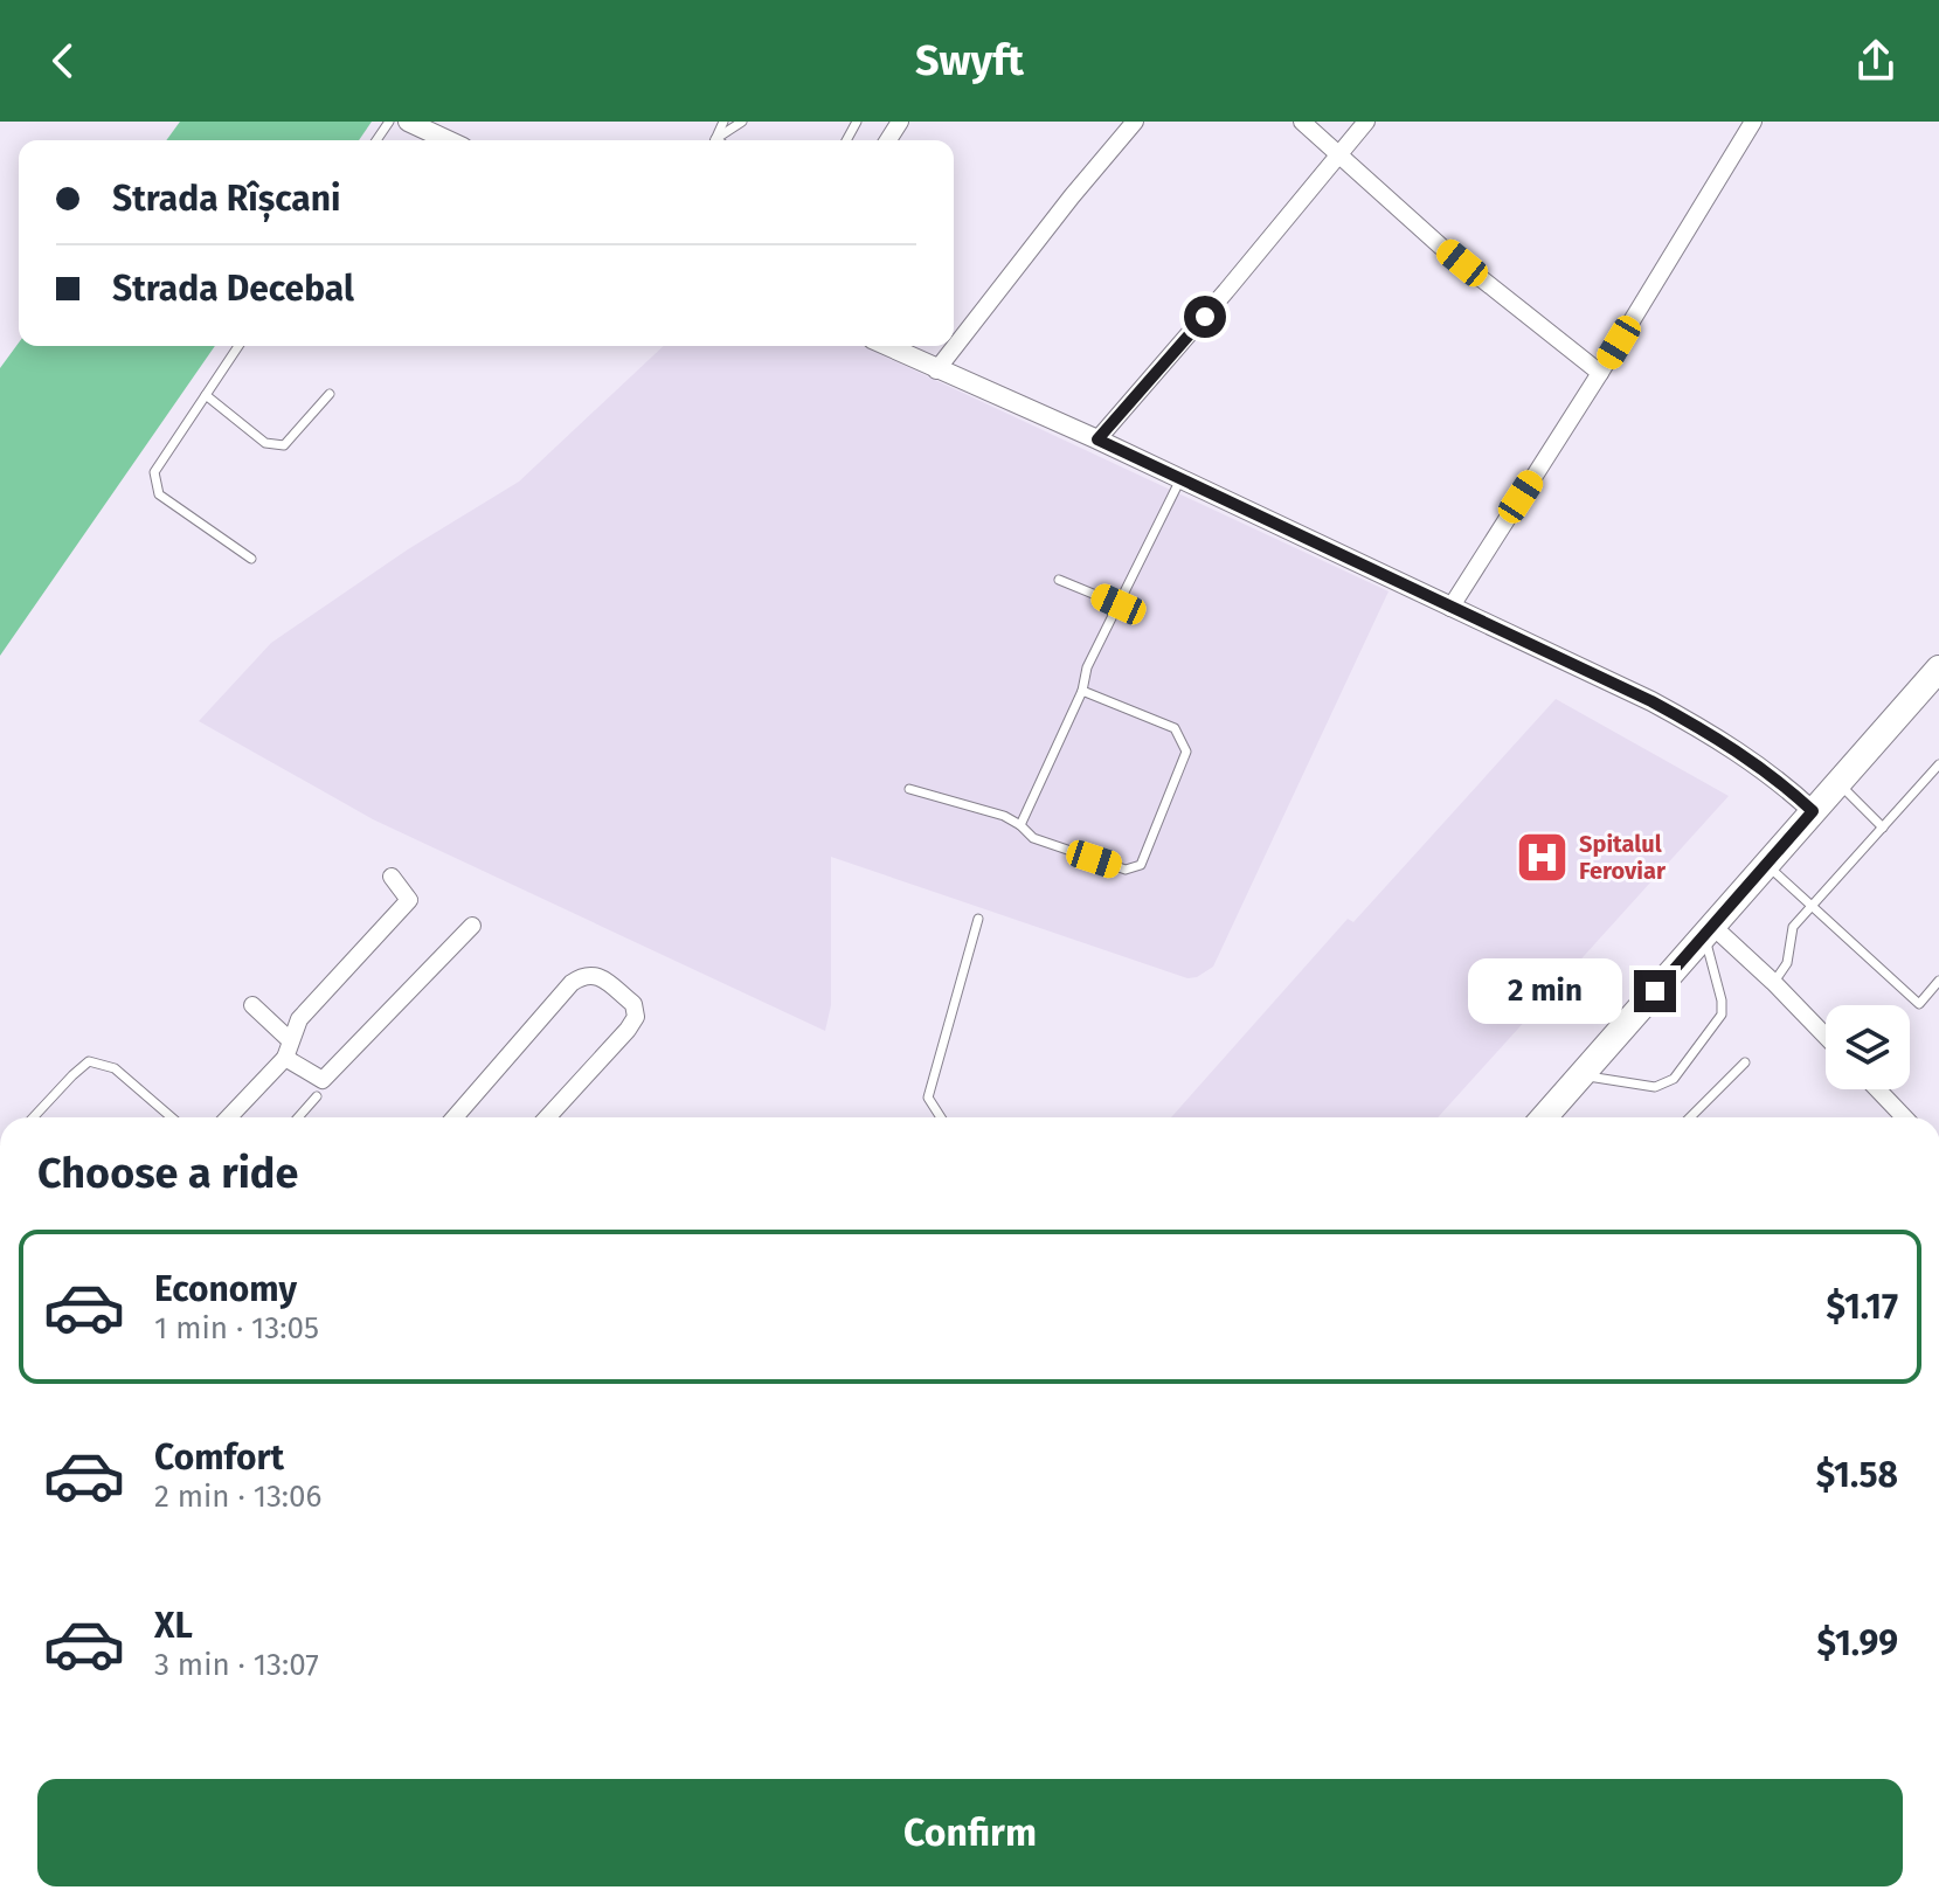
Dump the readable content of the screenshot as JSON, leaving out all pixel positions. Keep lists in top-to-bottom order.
{
  "places": {
    "hospital": ["Spitalul Feroviar"]
  },
  "page": {
    "header": "Swyft",
    "banner": ["Strada Rîșcani", "Strada Decebal"],
    "bubble": "2 min",
    "heading": "Choose a ride",
    "list": [
      {
        "name": "Economy",
        "note": "1 min · 13:05",
        "value": "$1.17"
      },
      {
        "name": "Comfort",
        "note": "2 min · 13:06",
        "value": "$1.58"
      },
      {
        "name": "XL",
        "note": "3 min · 13:07",
        "value": "$1.99"
      }
    ],
    "buttons": "Confirm"
  }
}
